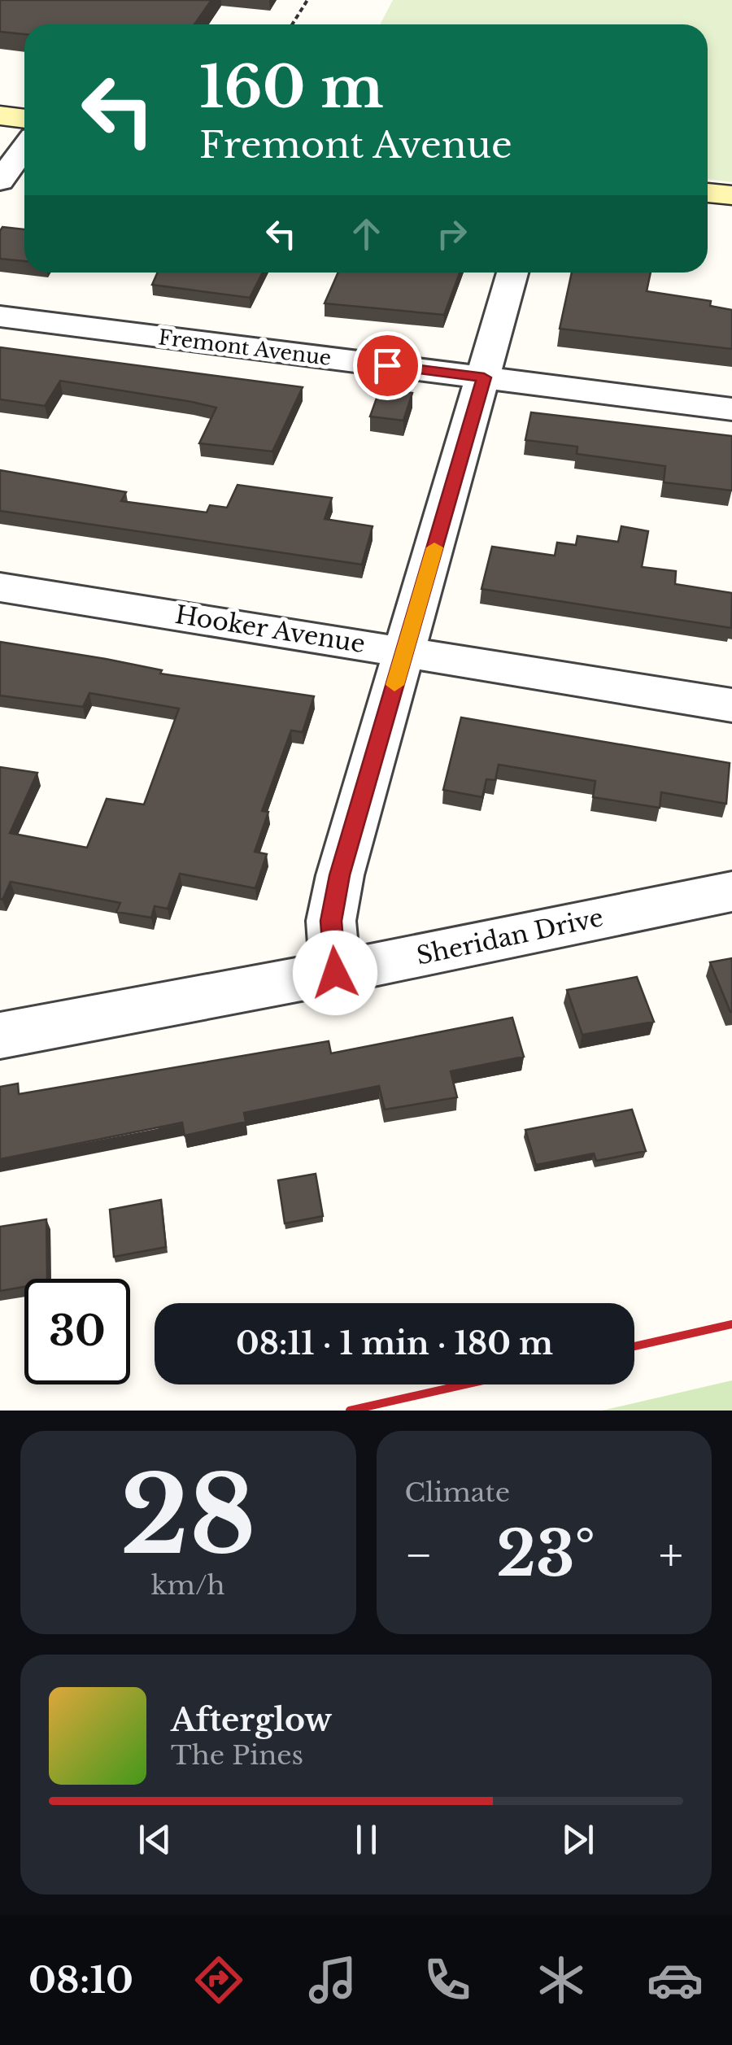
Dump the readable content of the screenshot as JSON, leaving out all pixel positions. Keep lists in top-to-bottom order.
{
  "streets": {
    "street": ["Fremont Avenue", "Hooker Avenue", "Sheridan Drive"]
  },
  "page": {
    "turn": ["160 m", "Fremont Avenue"],
    "limit": "30",
    "trip": "08:11 · 1 min · 180 m",
    "tile": [
      ["28", "km/h"],
      "Climate"
    ],
    "heat": ["−", "23°", "+"],
    "song": ["Afterglow", "The Pines"],
    "tabs": "08:10"
  }
}
